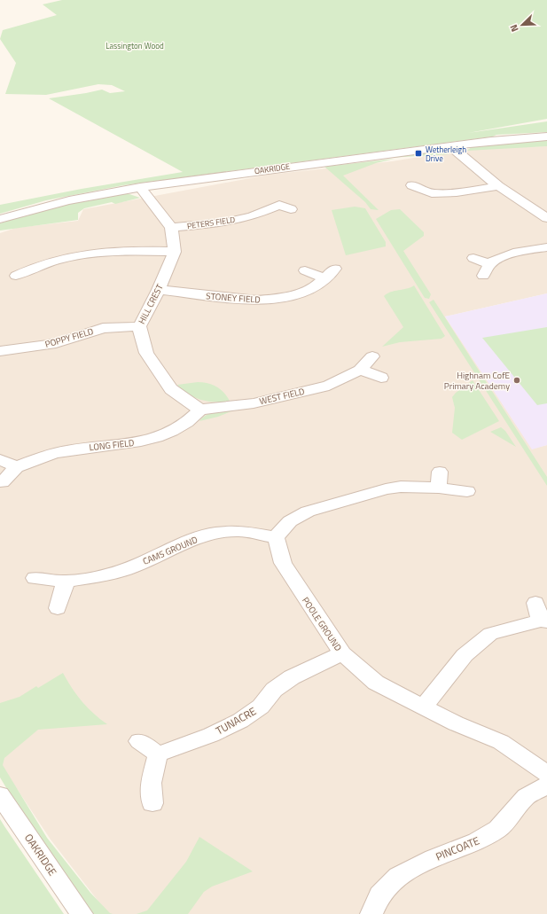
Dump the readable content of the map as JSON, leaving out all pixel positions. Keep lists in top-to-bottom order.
{
  "streets": {
    "street": [
      "OAKRIDGE",
      "PETERS FIELD",
      "STONEY FIELD",
      "HILL CREST",
      "POPPY FIELD",
      "WEST FIELD",
      "LONG FIELD",
      "CAMS GROUND",
      "POOLE GROUND",
      "TUNACRE",
      "PINCOATE"
    ]
  },
  "crossings": [
    ["STONEY FIELD", "HILL CREST"],
    ["HILL CREST", "POPPY FIELD"],
    ["HILL CREST", "WEST FIELD"],
    ["HILL CREST", "LONG FIELD"],
    ["WEST FIELD", "LONG FIELD"],
    ["CAMS GROUND", "POOLE GROUND"],
    ["POOLE GROUND", "TUNACRE"]
  ],
  "parks": ["Lassington Wood"],
  "places": {
    "transit": ["Wetherleigh Drive"],
    "other": ["Highnam CofE Primary Academy"]
  },
  "north": "bottom left"
}
